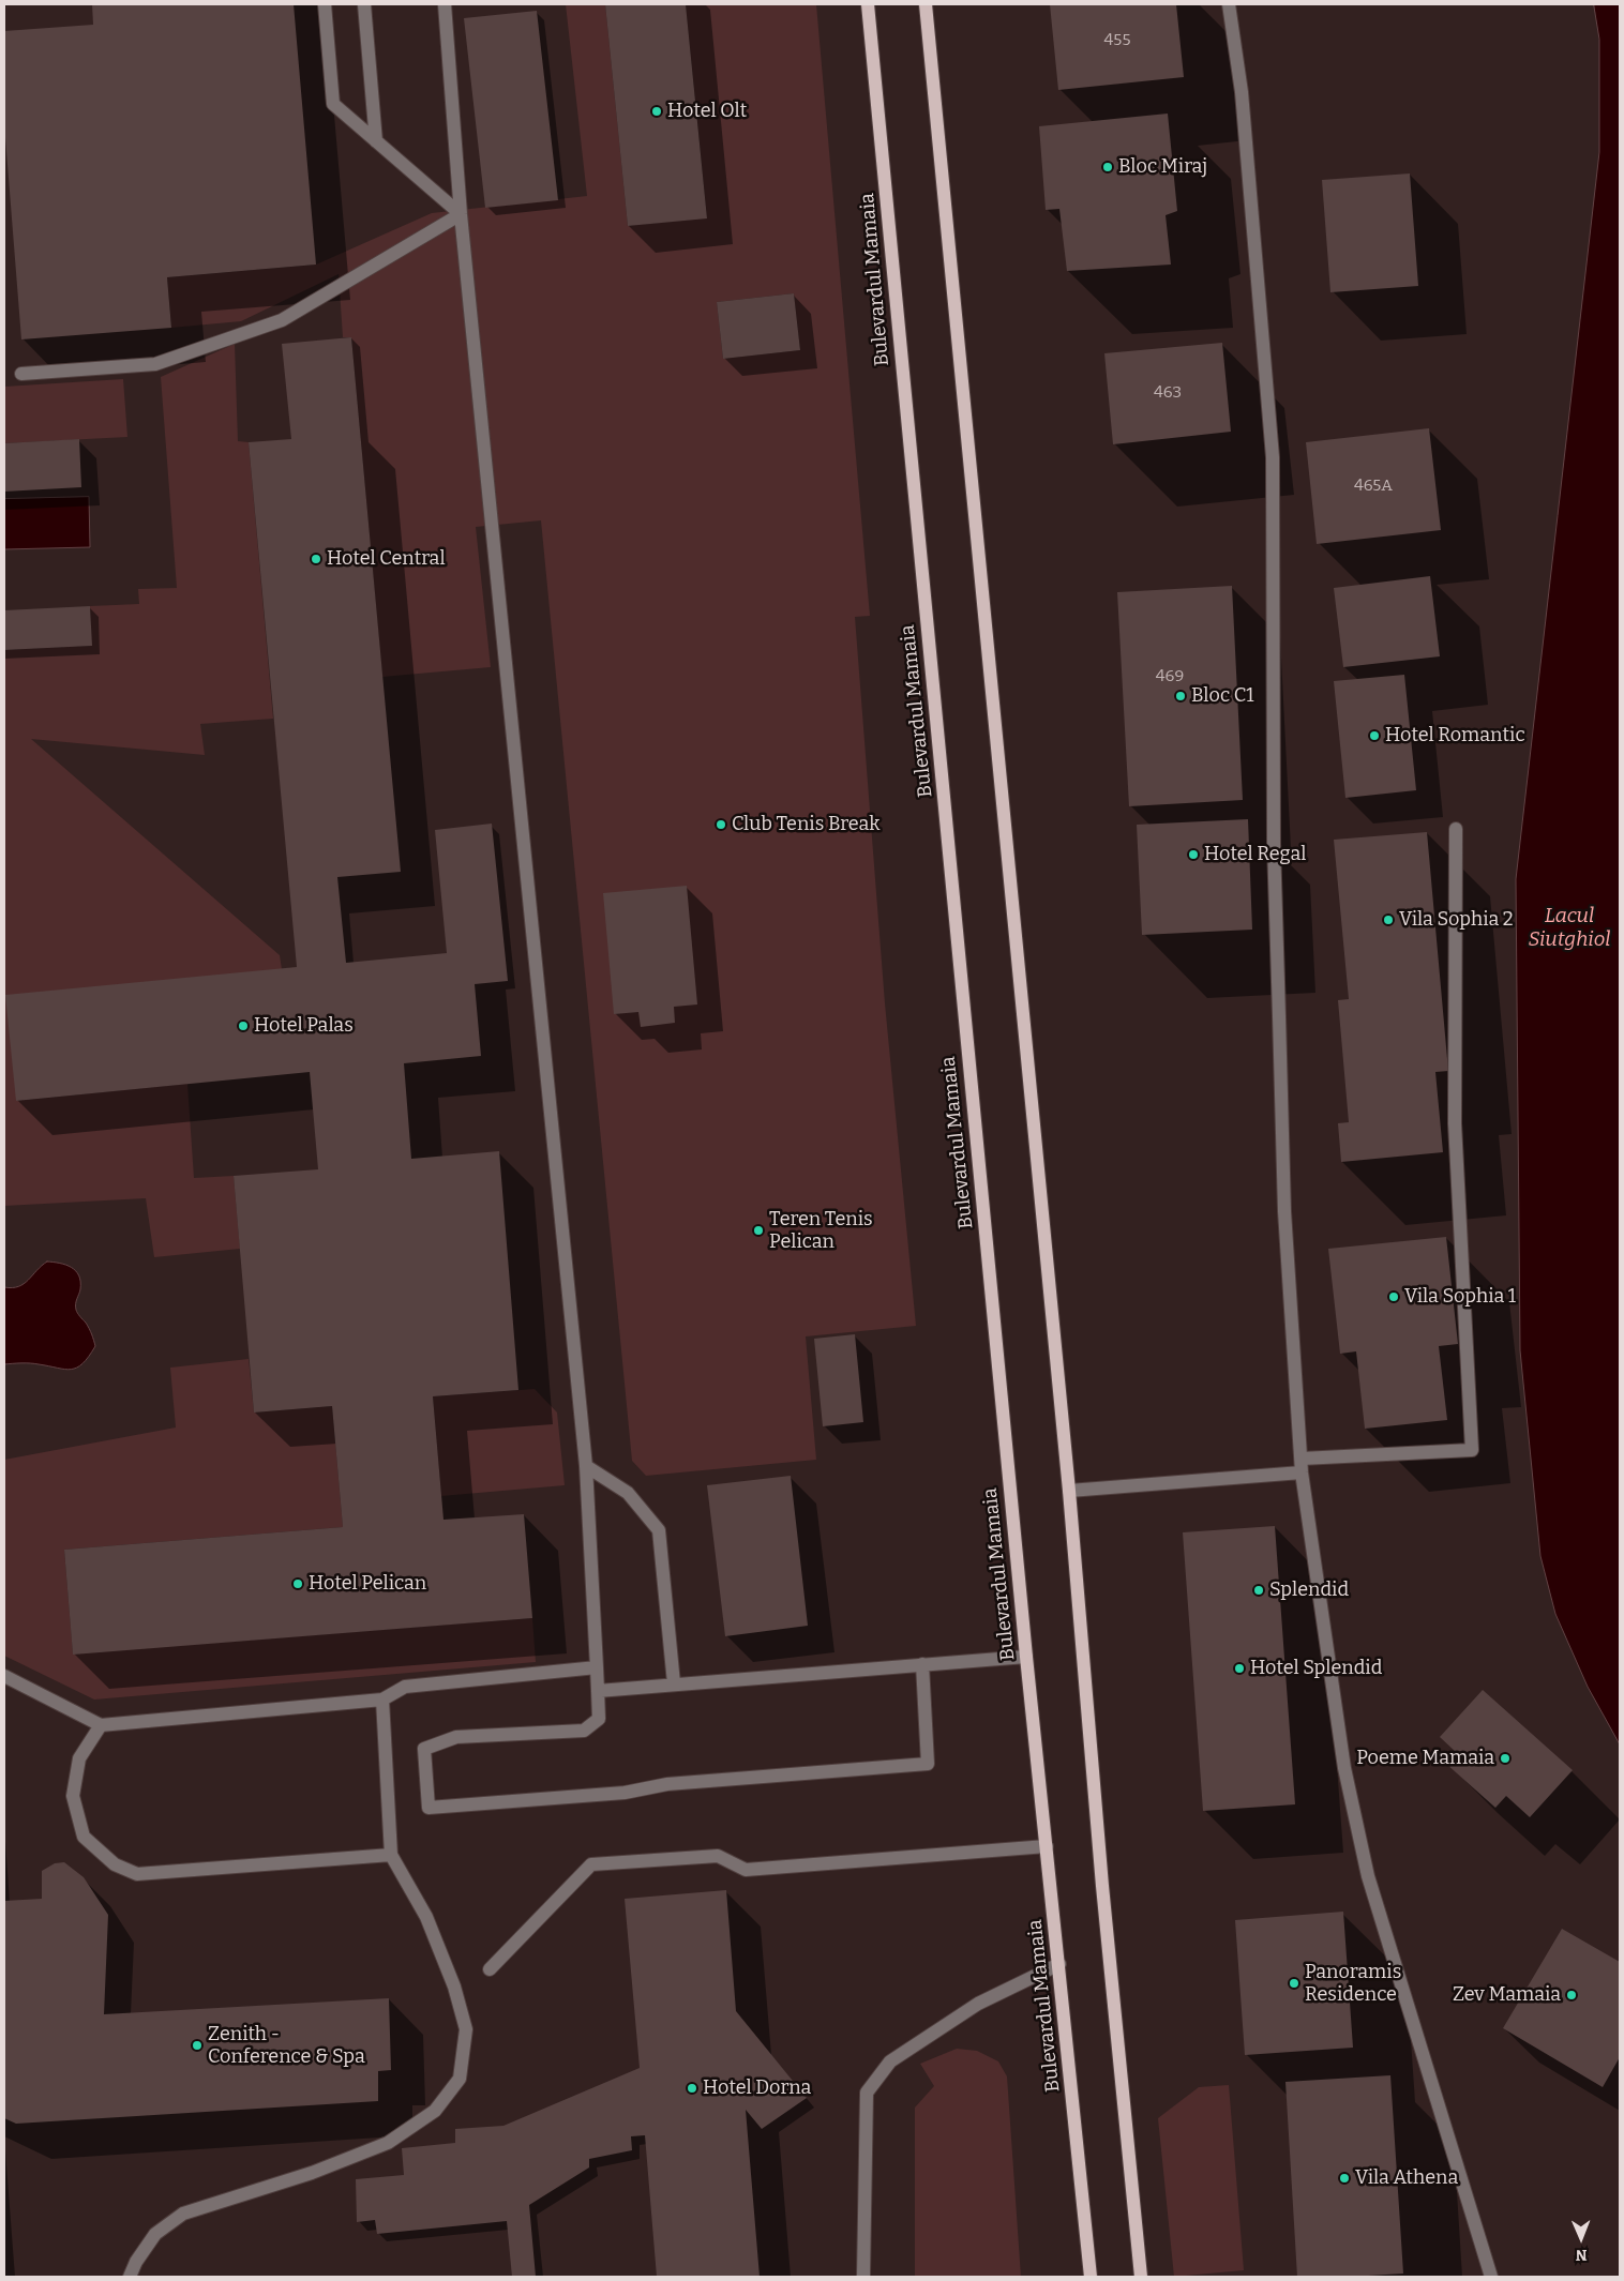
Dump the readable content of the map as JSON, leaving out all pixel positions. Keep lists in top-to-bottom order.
{
  "streets": {
    "main road": ["Bulevardul Mamaia"]
  },
  "water": ["Lacul Siutghiol"],
  "places": [
    "Hotel Olt",
    "Bloc Miraj",
    "Hotel Central",
    "Bloc C1",
    "Hotel Romantic",
    "Club Tenis Break",
    "Hotel Regal",
    "Vila Sophia 2",
    "Hotel Palas",
    "Teren Tenis Pelican",
    "Vila Sophia 1",
    "Hotel Pelican",
    "Splendid",
    "Hotel Splendid",
    "Poeme Mamaia",
    "Panoramis Residence",
    "Zev Mamaia",
    "Zenith - Conference & Spa",
    "Hotel Dorna",
    "Vila Athena"
  ],
  "house_numbers": [
    "455",
    "463",
    "465A",
    "469"
  ],
  "north": "bottom"
}
